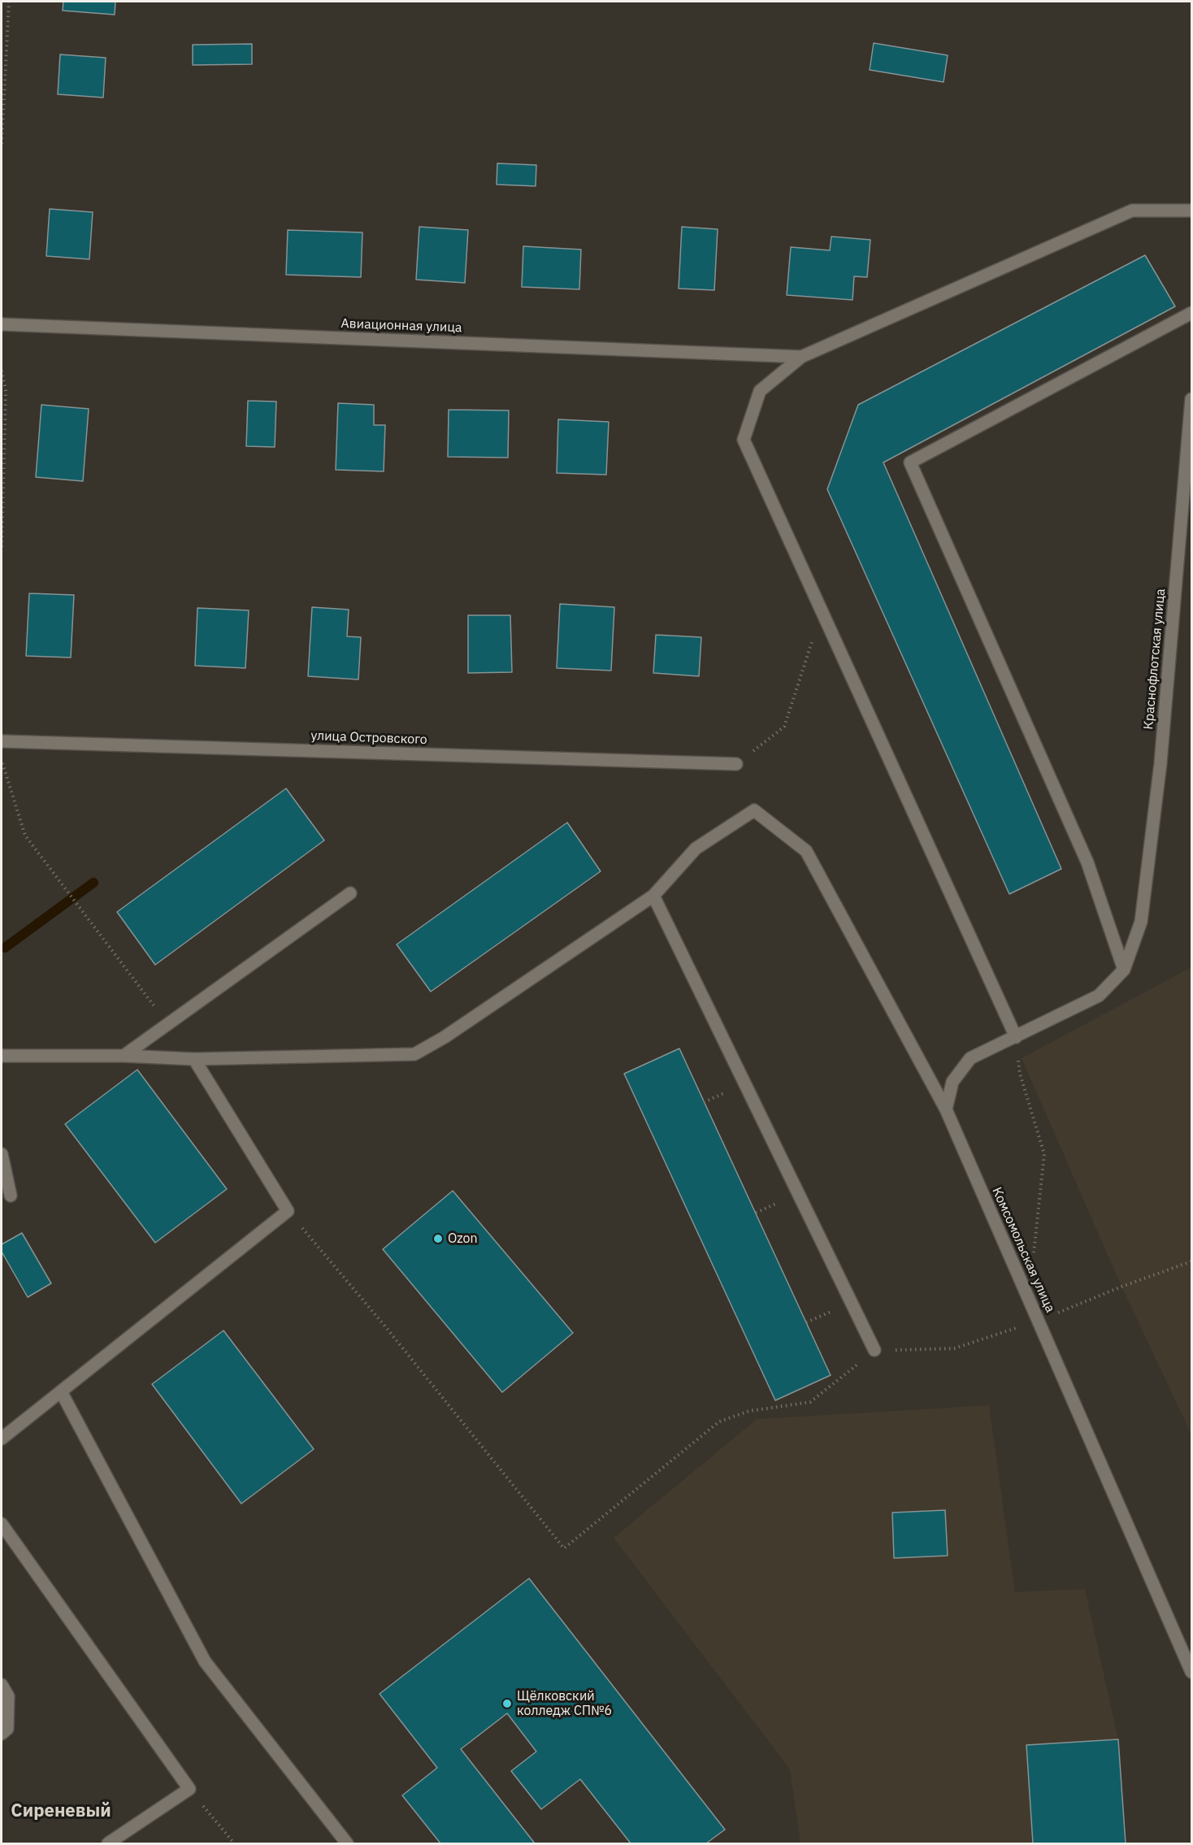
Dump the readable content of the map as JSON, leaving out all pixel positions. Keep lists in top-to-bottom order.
{
  "streets": {
    "street": [
      "Авиационная улица",
      "Краснофлотская улица",
      "улица Островского",
      "Комсомольская улица"
    ]
  },
  "districts": ["Сиреневый"],
  "places": ["Ozon", "Щёлковский колледж СП№6"]
}
